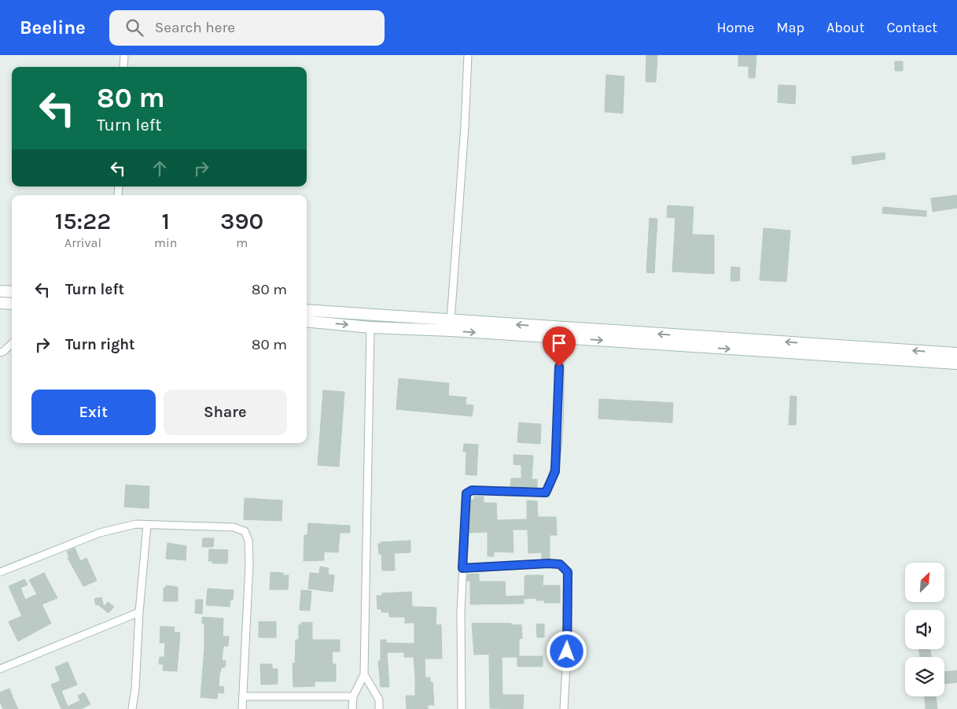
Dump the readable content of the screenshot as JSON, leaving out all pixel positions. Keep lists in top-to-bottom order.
{
  "north": "top right",
  "page": {
    "header": "Beeline",
    "search": "Search here",
    "nav": [
      "Home",
      "Map",
      "About",
      "Contact"
    ],
    "turn": ["80 m", "Turn left"],
    "eta": [
      "15:22",
      "Arrival",
      "1",
      "min",
      "390",
      "m"
    ],
    "list": [
      {
        "name": "Turn left",
        "value": "80 m"
      },
      {
        "name": "Turn right",
        "value": "80 m"
      }
    ],
    "buttons": ["Exit", "Share"]
  }
}
